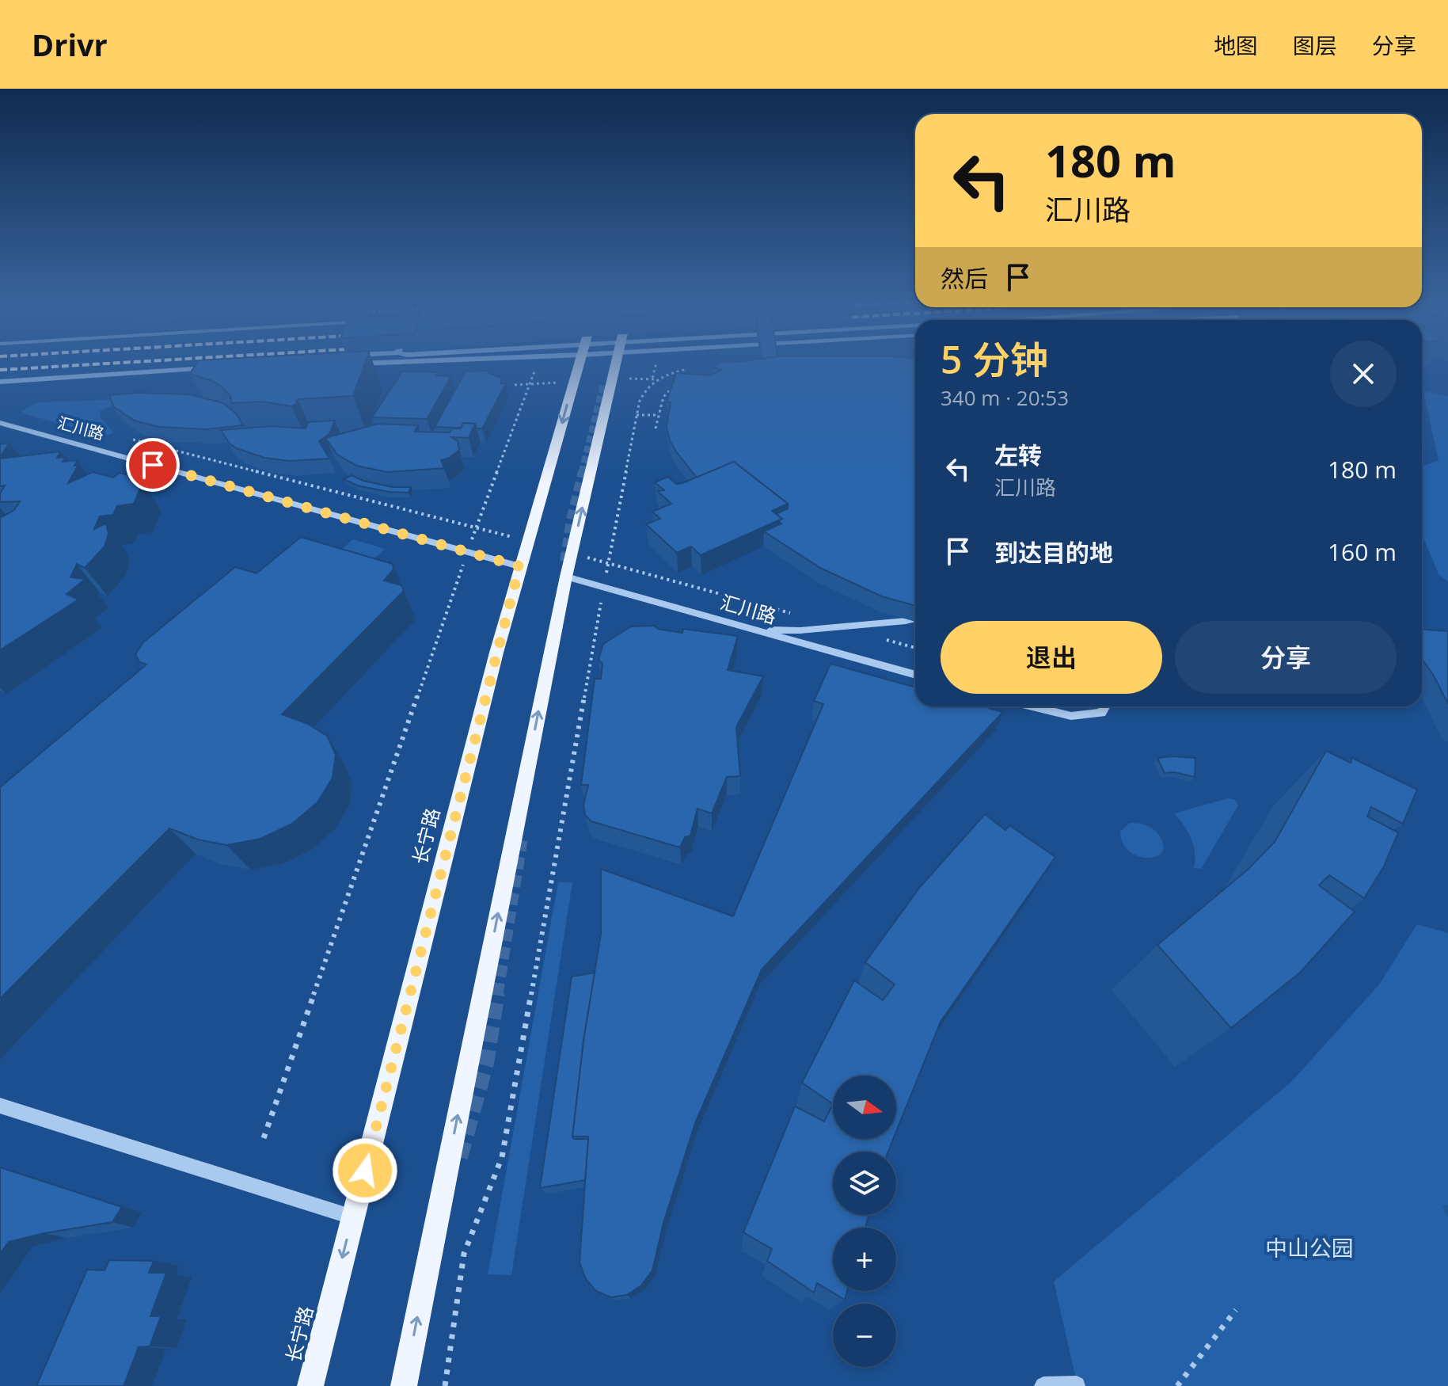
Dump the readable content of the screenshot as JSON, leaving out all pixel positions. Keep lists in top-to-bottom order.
{
  "streets": {
    "main road": ["长宁路"],
    "street": ["汇川路"]
  },
  "crossings": [
    ["汇川路", "长宁路"]
  ],
  "parks": ["中山公园"],
  "north": "right",
  "page": {
    "header": "Drivr",
    "nav": ["地图", "图层", "分享"],
    "turn": ["180 m", "汇川路"],
    "then": "然后",
    "heading": ["5 分钟", "340 m · 20:53"],
    "list": [
      {
        "name": "左转",
        "note": "汇川路",
        "value": "180 m"
      },
      {
        "name": "到达目的地",
        "value": "160 m"
      }
    ],
    "buttons": ["退出", "分享"],
    "map_buttons": ["+", "−"]
  }
}
